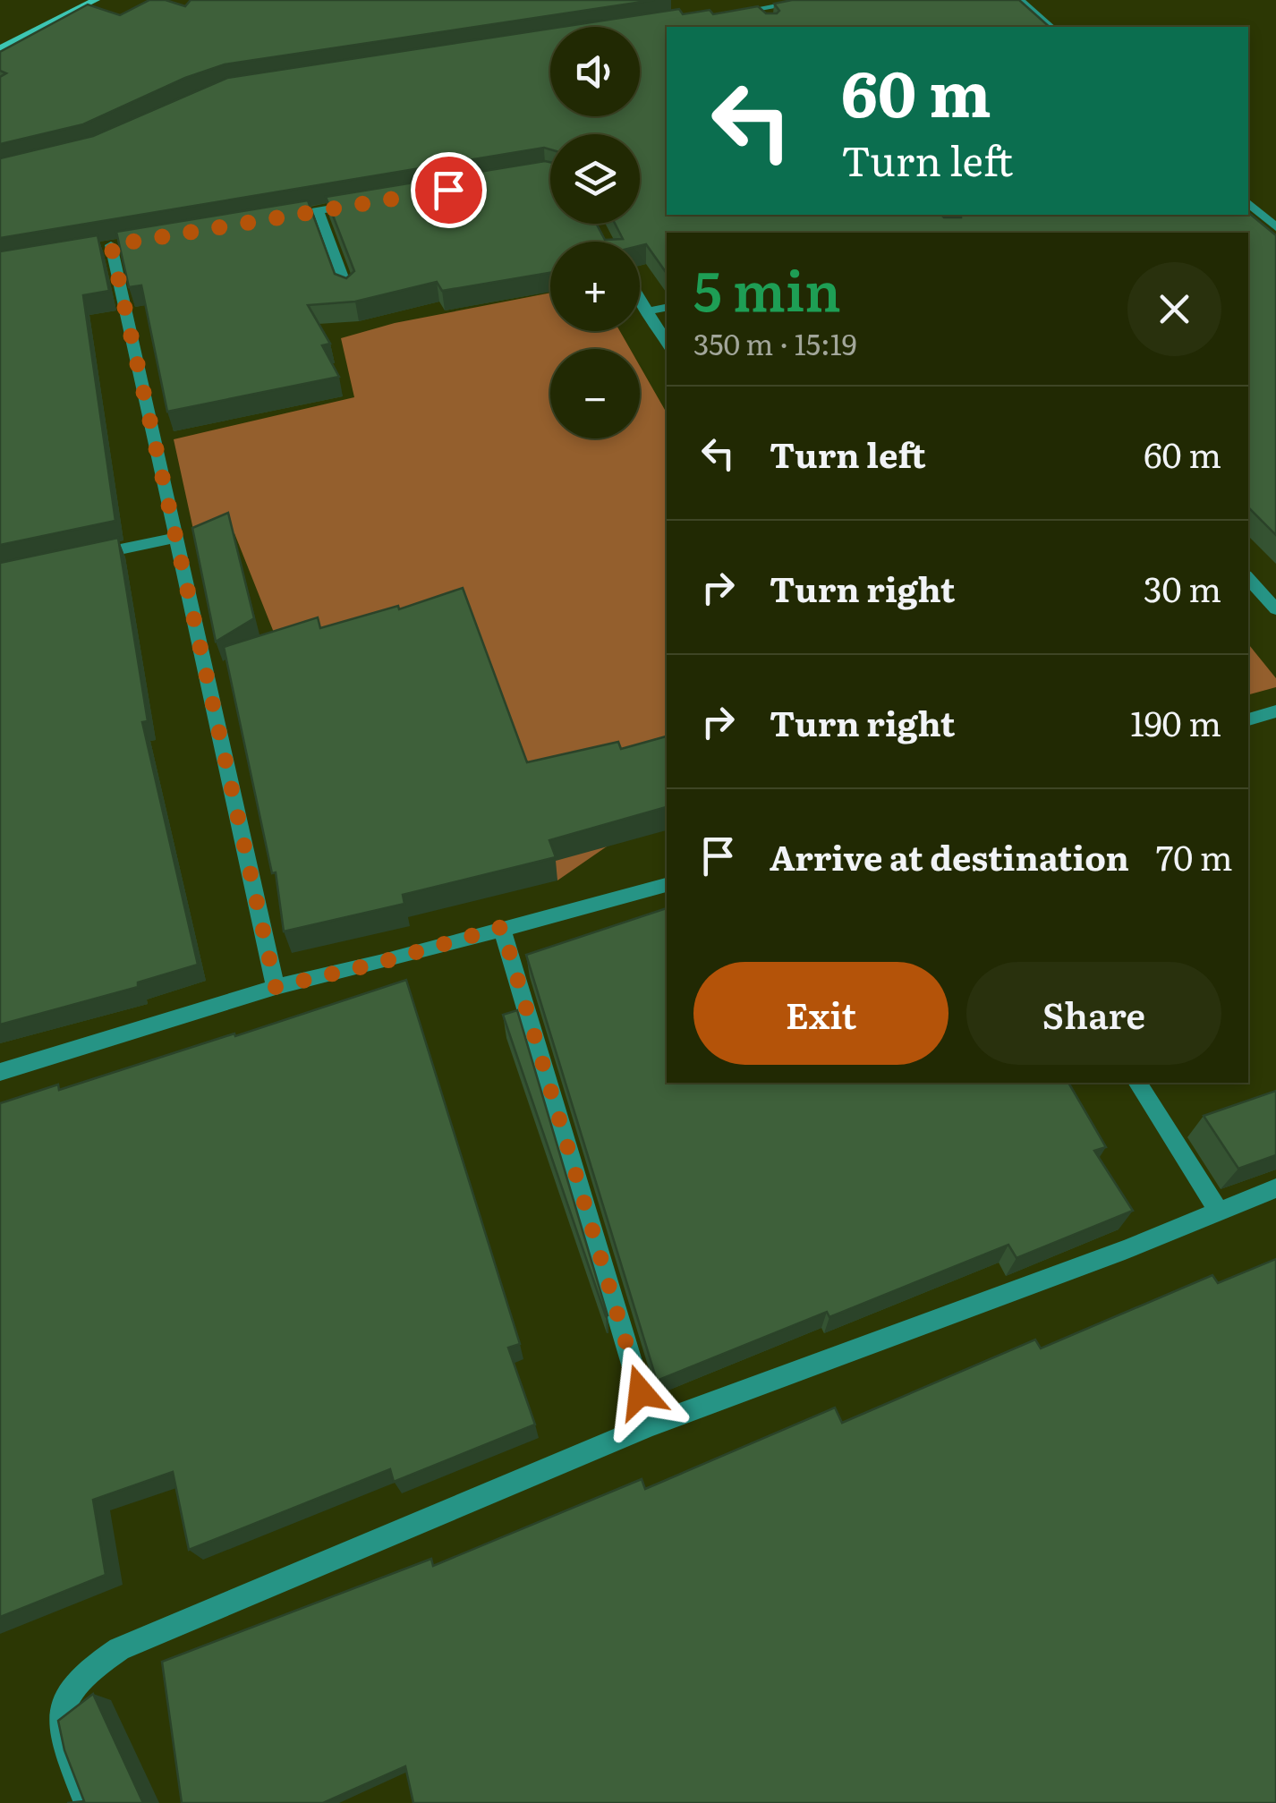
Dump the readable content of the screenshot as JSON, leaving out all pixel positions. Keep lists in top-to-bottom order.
{
  "page": {
    "map_buttons": ["+", "−"],
    "turn": ["60 m", "Turn left"],
    "heading": ["5 min", "350 m · 15:19"],
    "list": [
      {
        "name": "Turn left",
        "value": "60 m"
      },
      {
        "name": "Turn right",
        "value": "30 m"
      },
      {
        "name": "Turn right",
        "value": "190 m"
      },
      {
        "name": "Arrive at destination",
        "value": "70 m"
      }
    ],
    "buttons": ["Exit", "Share"]
  }
}
